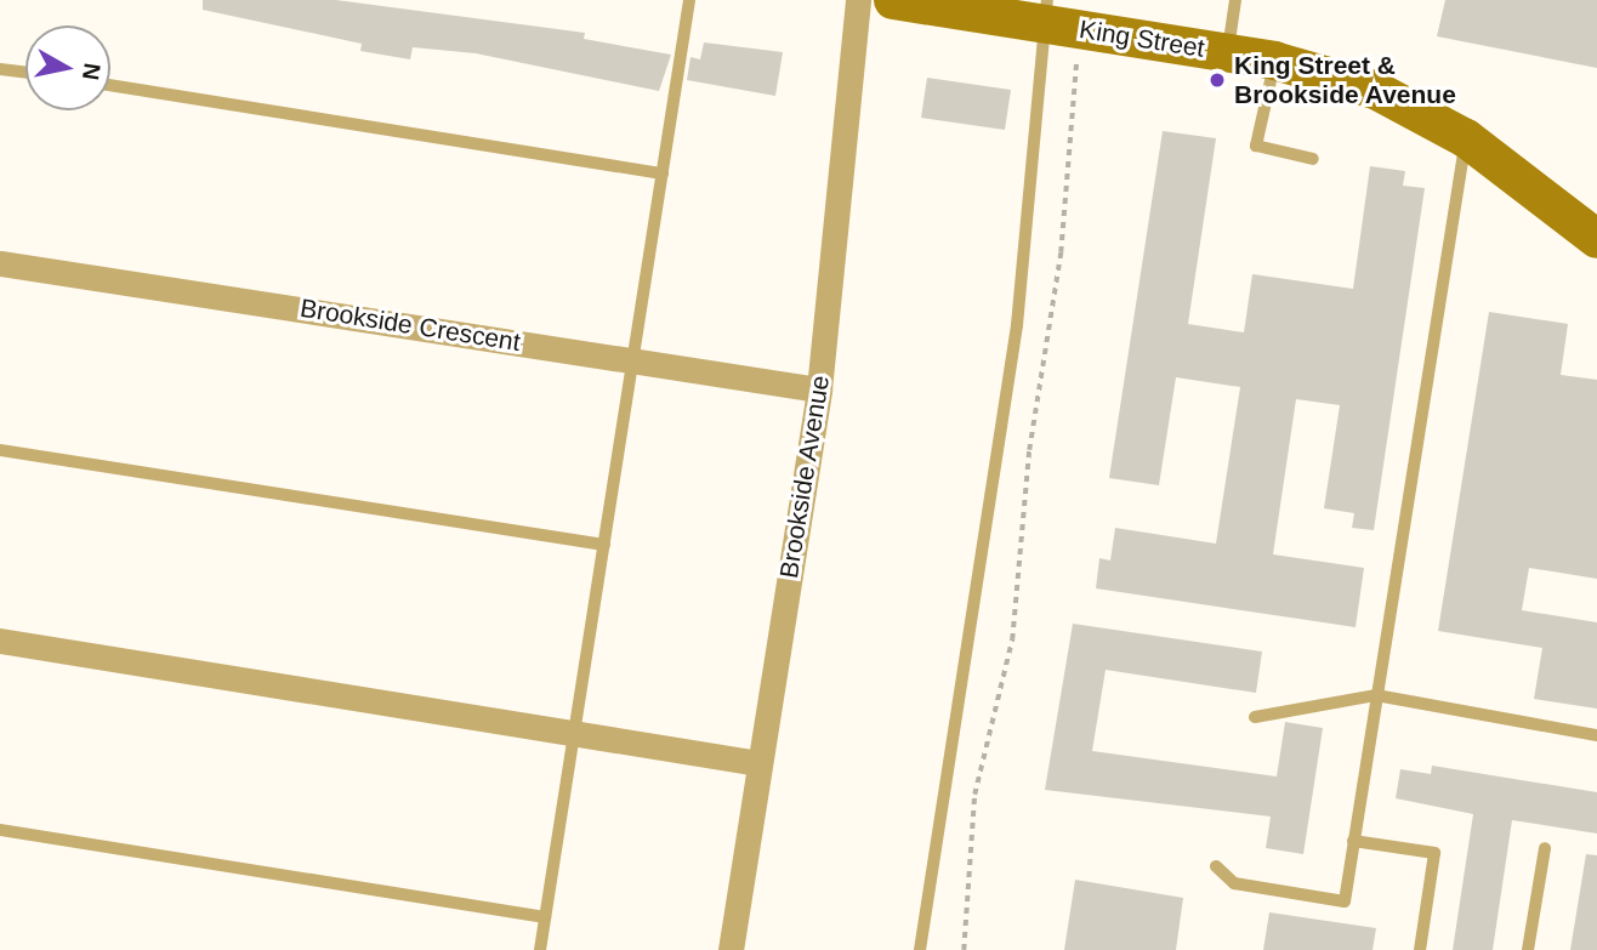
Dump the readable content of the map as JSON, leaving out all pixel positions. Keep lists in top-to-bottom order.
{
  "streets": {
    "street": ["King Street", "Brookside Crescent", "Brookside Avenue"]
  },
  "crossings": [
    ["Brookside Crescent", "Brookside Avenue"]
  ],
  "places": ["King Street & Brookside Avenue"],
  "north": "right"
}
